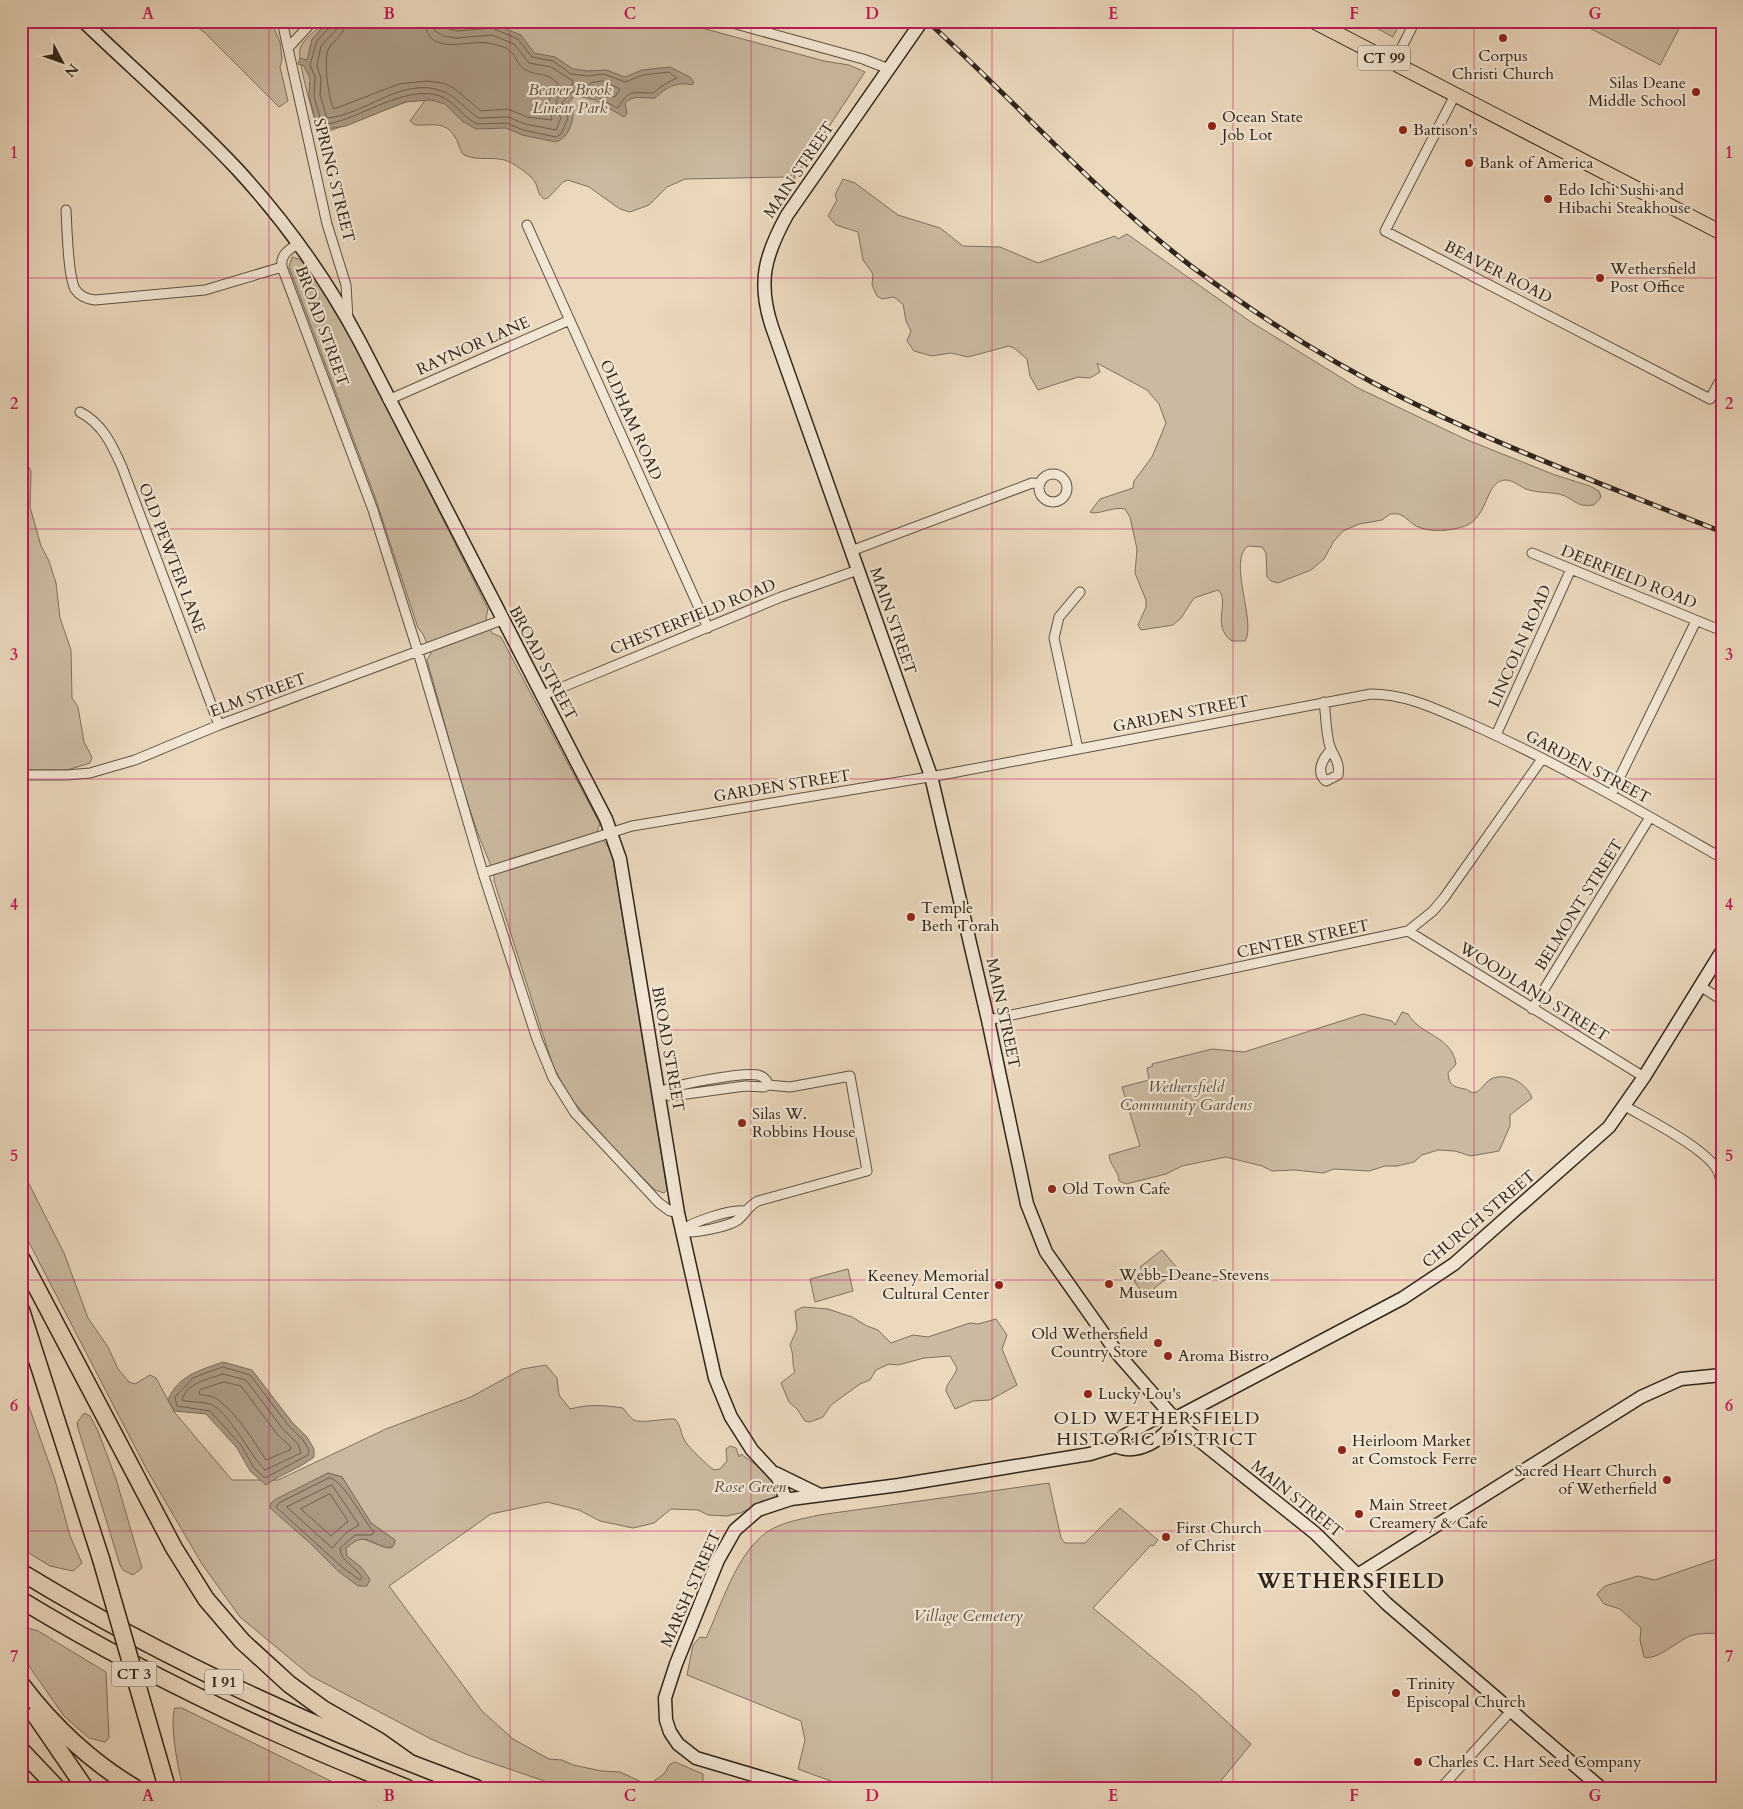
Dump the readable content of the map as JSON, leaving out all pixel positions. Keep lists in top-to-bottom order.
{
  "streets": {
    "highway": ["CT 3", "I 91"],
    "main road": ["CT 99"],
    "street": [
      "MAIN STREET",
      "SPRING STREET",
      "BEAVER ROAD",
      "BROAD STREET",
      "RAYNOR LANE",
      "OLDHAM ROAD",
      "OLD PEWTER LANE",
      "DEERFIELD ROAD",
      "CHESTERFIELD ROAD",
      "LINCOLN ROAD",
      "ELM STREET",
      "GARDEN STREET",
      "BELMONT STREET",
      "CENTER STREET",
      "WOODLAND STREET",
      "CHURCH STREET",
      "MARSH STREET"
    ]
  },
  "crossings": [
    ["CT 99", "BEAVER ROAD"],
    ["MAIN STREET", "CHESTERFIELD ROAD"],
    ["MAIN STREET", "GARDEN STREET"],
    ["MAIN STREET", "CENTER STREET"],
    ["MAIN STREET", "CHURCH STREET"],
    ["MAIN STREET", "MARSH STREET"],
    ["SPRING STREET", "BROAD STREET"],
    ["BROAD STREET", "RAYNOR LANE"],
    ["BROAD STREET", "CHESTERFIELD ROAD"],
    ["BROAD STREET", "ELM STREET"],
    ["BROAD STREET", "GARDEN STREET"],
    ["BROAD STREET", "MARSH STREET"],
    ["RAYNOR LANE", "OLDHAM ROAD"],
    ["OLDHAM ROAD", "CHESTERFIELD ROAD"],
    ["OLD PEWTER LANE", "ELM STREET"],
    ["DEERFIELD ROAD", "LINCOLN ROAD"],
    ["LINCOLN ROAD", "GARDEN STREET"],
    ["GARDEN STREET", "BELMONT STREET"],
    ["GARDEN STREET", "CENTER STREET"],
    ["BELMONT STREET", "WOODLAND STREET"],
    ["CENTER STREET", "WOODLAND STREET"],
    ["WOODLAND STREET", "CHURCH STREET"],
    ["CHURCH STREET", "MARSH STREET"]
  ],
  "districts": ["OLD WETHERSFIELD HISTORIC DISTRICT", "WETHERSFIELD"],
  "parks": [
    "Beaver Brook Linear Park",
    "Wethersfield Community Gardens",
    "Rose Green",
    "Village Cemetery"
  ],
  "places": [
    "Corpus Christi Church",
    "Silas Deane Middle School",
    "Ocean State Job Lot",
    "Battison's",
    "Bank of America",
    "Edo Ichi Sushi and Hibachi Steakhouse",
    "Wethersfield Post Office",
    "Temple Beth Torah",
    "Silas W. Robbins House",
    "Old Town Cafe",
    "Webb-Deane-Stevens Museum",
    "Keeney Memorial Cultural Center",
    "Old Wethersfield Country Store",
    "Aroma Bistro",
    "Lucky Lou's",
    "Heirloom Market at Comstock Ferre",
    "Sacred Heart Church of Wetherfield",
    "Main Street Creamery & Cafe",
    "First Church of Christ",
    "Trinity Episcopal Church",
    "Charles C. Hart Seed Company"
  ],
  "north": "bottom right",
  "grid": {
    "columns": [
      "A",
      "B",
      "C",
      "D",
      "E",
      "F",
      "G"
    ],
    "rows": [
      "1",
      "2",
      "3",
      "4",
      "5",
      "6",
      "7"
    ]
  }
}
